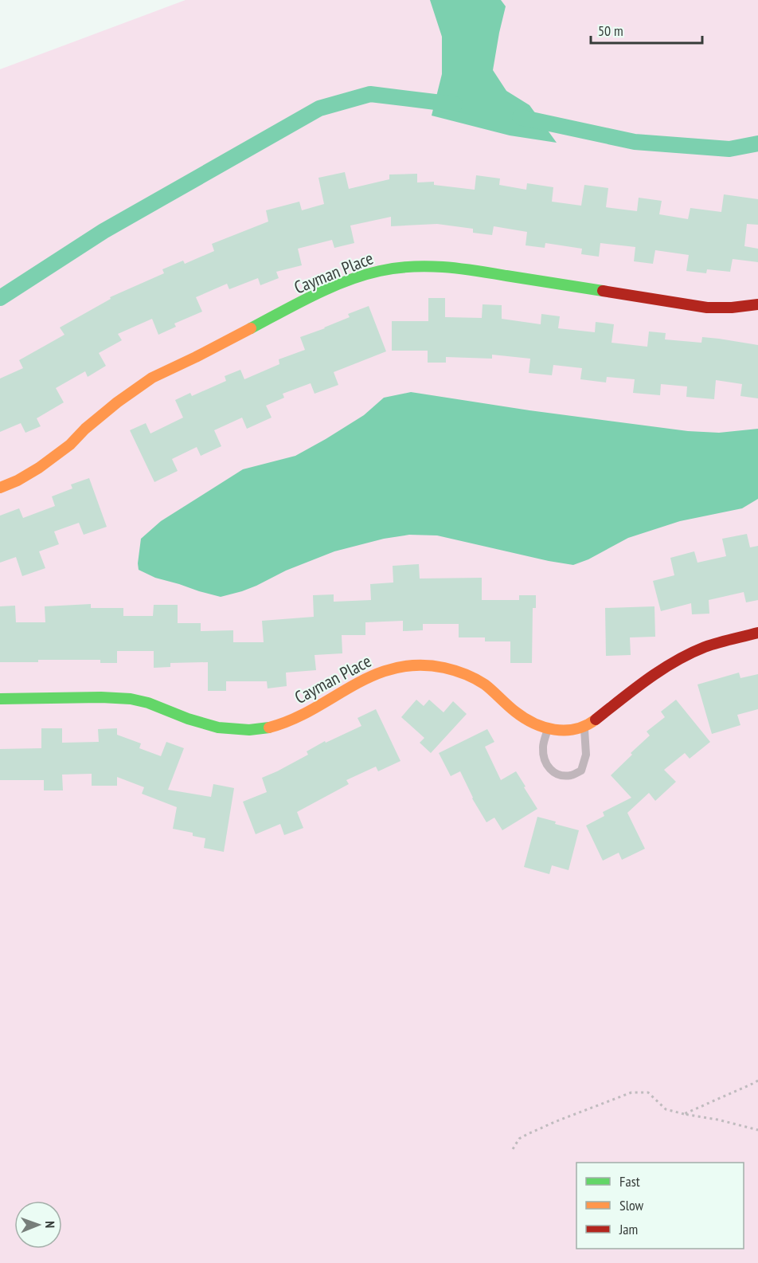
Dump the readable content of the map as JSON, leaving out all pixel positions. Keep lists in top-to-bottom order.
{
  "streets": {
    "street": ["Cayman Place"]
  },
  "legend": ["Fast", "Slow", "Jam"],
  "scale_bar": "50 m",
  "north": "right"
}
